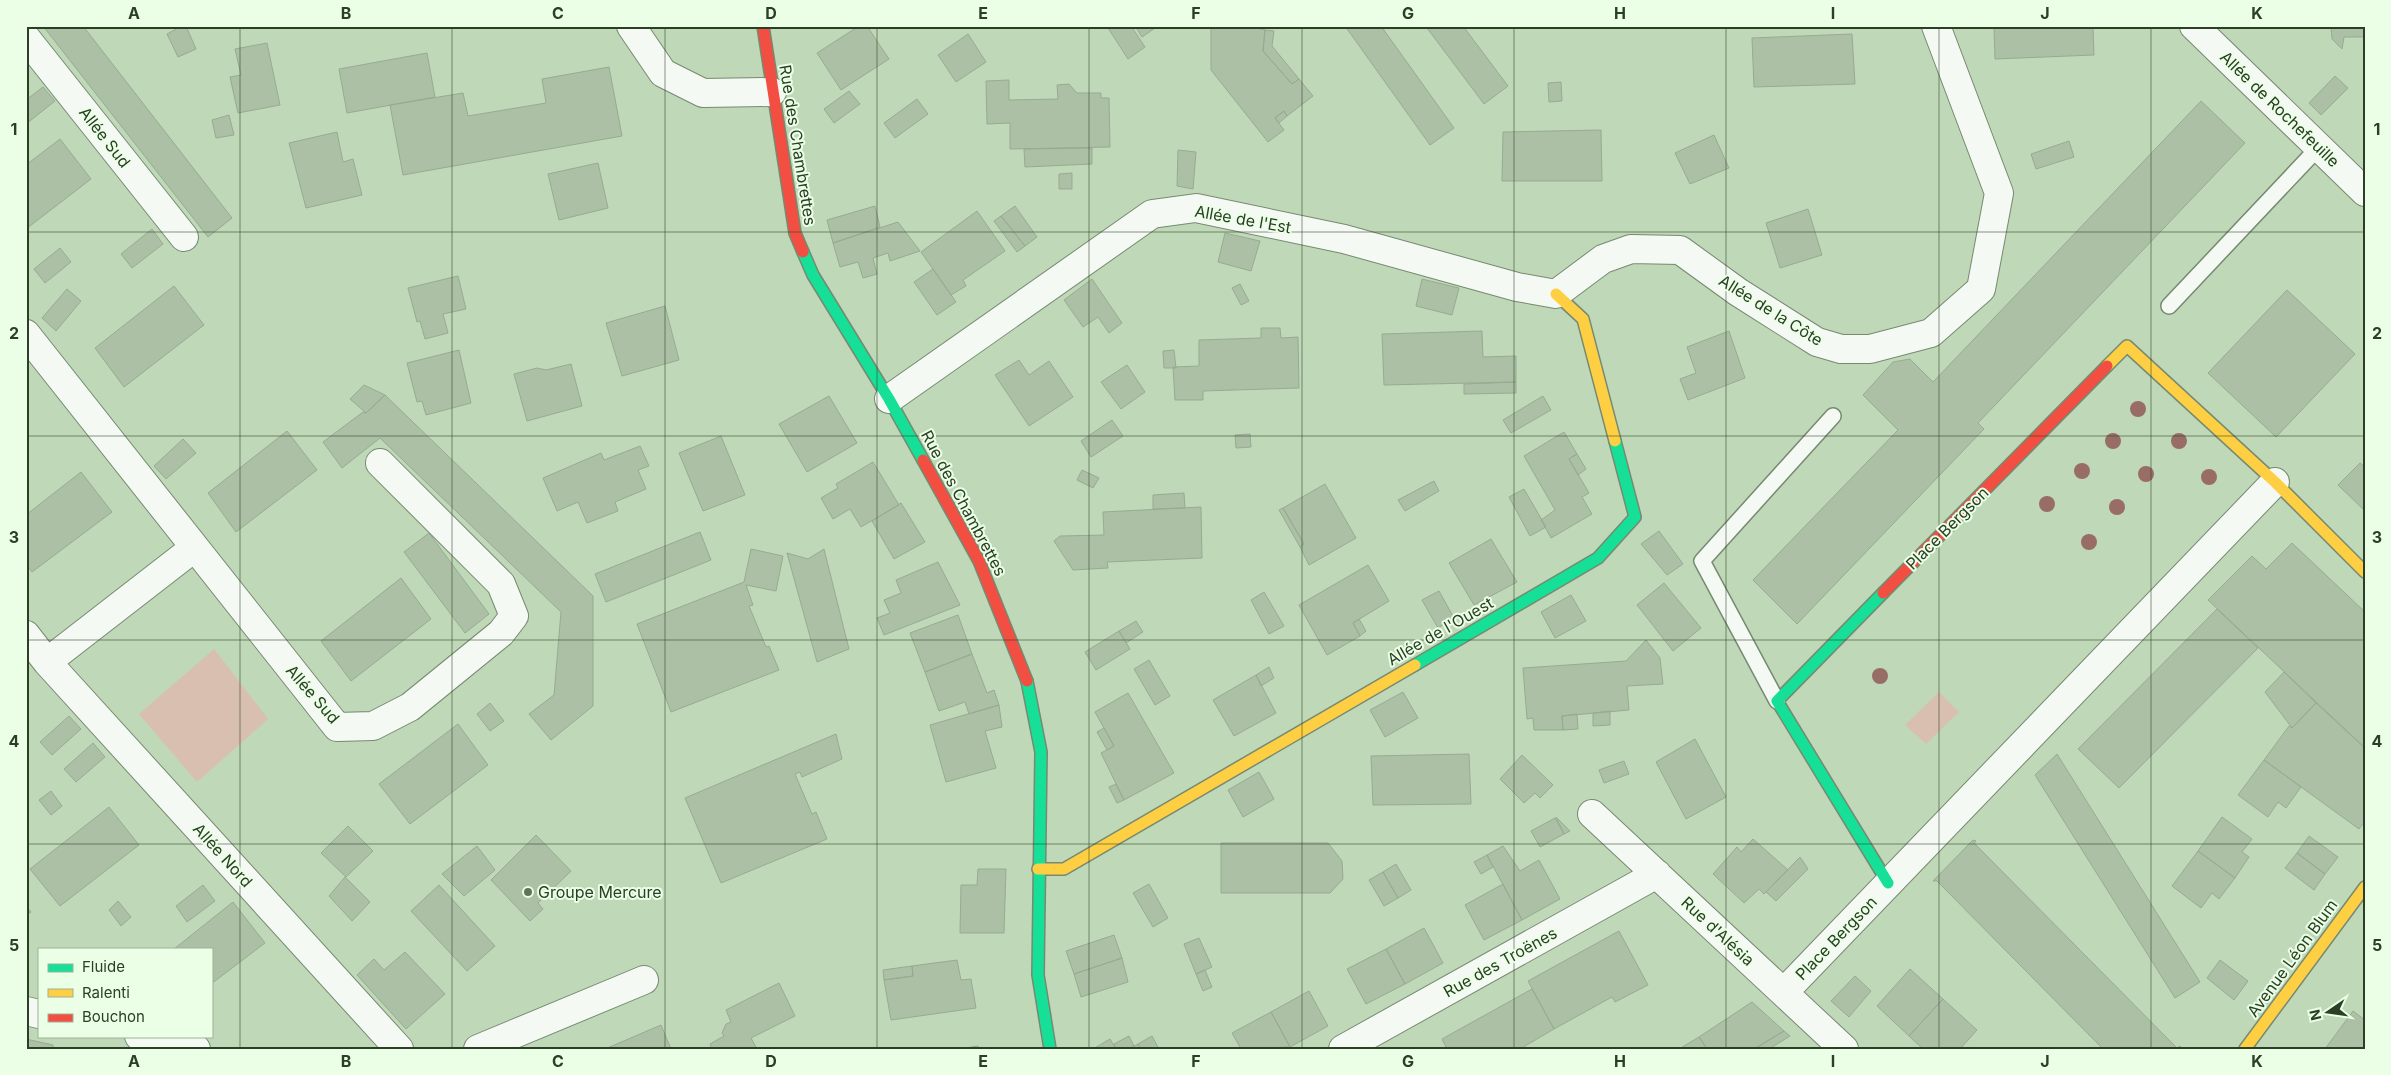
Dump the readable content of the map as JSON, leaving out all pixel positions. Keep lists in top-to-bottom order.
{
  "streets": {
    "street": [
      "Allée de Rochefeuille",
      "Allée Sud",
      "Rue des Chambrettes",
      "Allée de l'Est",
      "Allée de la Côte",
      "Place Bergson",
      "Allée de l'Ouest",
      "Allée Nord",
      "Rue d'Alésia",
      "Avenue Léon Blum",
      "Rue des Troënes"
    ]
  },
  "crossings": [
    ["Rue des Chambrettes", "Allée de l'Est"],
    ["Rue des Chambrettes", "Allée de l'Ouest"],
    ["Allée de l'Est", "Allée de la Côte"],
    ["Allée de l'Est", "Allée de l'Ouest"],
    ["Allée de la Côte", "Allée de l'Ouest"],
    ["Place Bergson", "Rue d'Alésia"],
    ["Rue d'Alésia", "Rue des Troënes"]
  ],
  "places": ["Groupe Mercure"],
  "legend": ["Fluide", "Ralenti", "Bouchon"],
  "north": "left",
  "grid": {
    "columns": [
      "A",
      "B",
      "C",
      "D",
      "E",
      "F",
      "G",
      "H",
      "I",
      "J",
      "K"
    ],
    "rows": [
      "1",
      "2",
      "3",
      "4",
      "5"
    ]
  }
}
